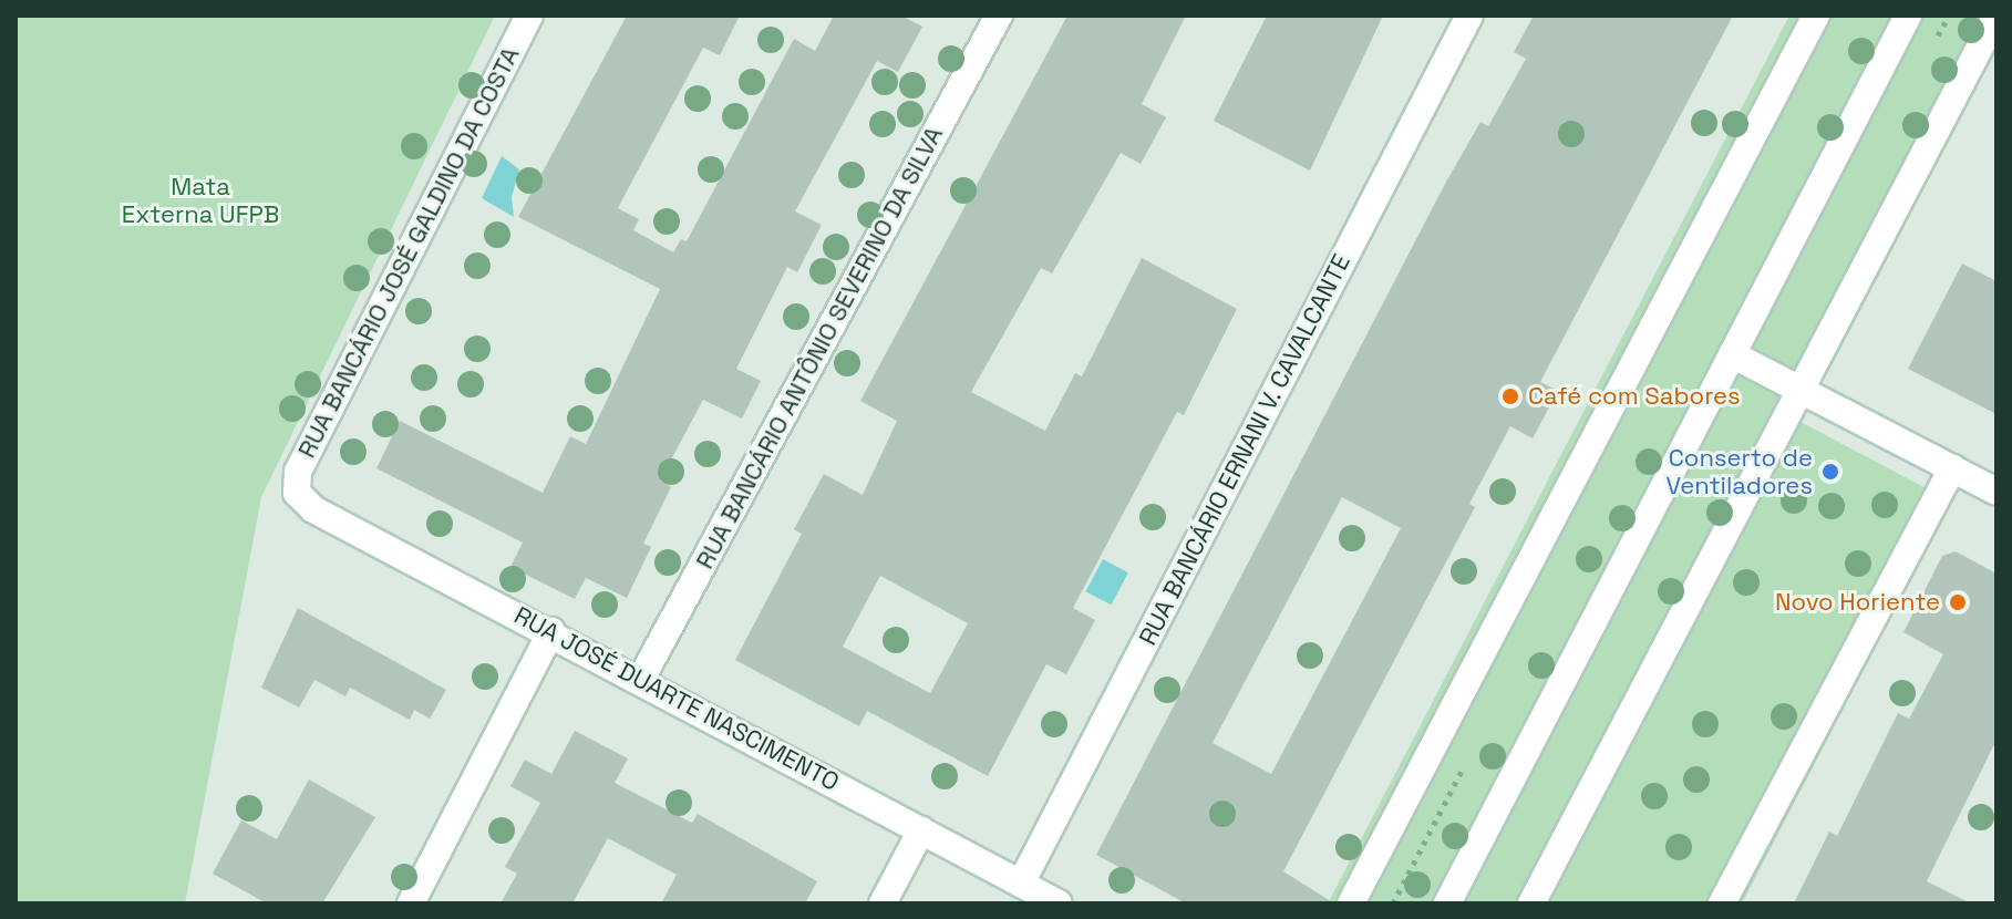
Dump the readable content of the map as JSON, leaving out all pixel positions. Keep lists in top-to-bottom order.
{
  "streets": {
    "street": [
      "RUA BANCÁRIO JOSÉ GALDINO DA COSTA",
      "RUA BANCÁRIO ANTÔNIO SEVERINO DA SILVA",
      "RUA BANCÁRIO ERNANI V. CAVALCANTE",
      "RUA JOSÉ DUARTE NASCIMENTO"
    ]
  },
  "crossings": [
    ["RUA BANCÁRIO JOSÉ GALDINO DA COSTA", "RUA JOSÉ DUARTE NASCIMENTO"],
    ["RUA BANCÁRIO ANTÔNIO SEVERINO DA SILVA", "RUA JOSÉ DUARTE NASCIMENTO"],
    ["RUA BANCÁRIO ERNANI V. CAVALCANTE", "RUA JOSÉ DUARTE NASCIMENTO"]
  ],
  "parks": ["Mata Externa UFPB"],
  "places": ["Café com Sabores", "Conserto de Ventiladores", "Novo Horiente"]
}
